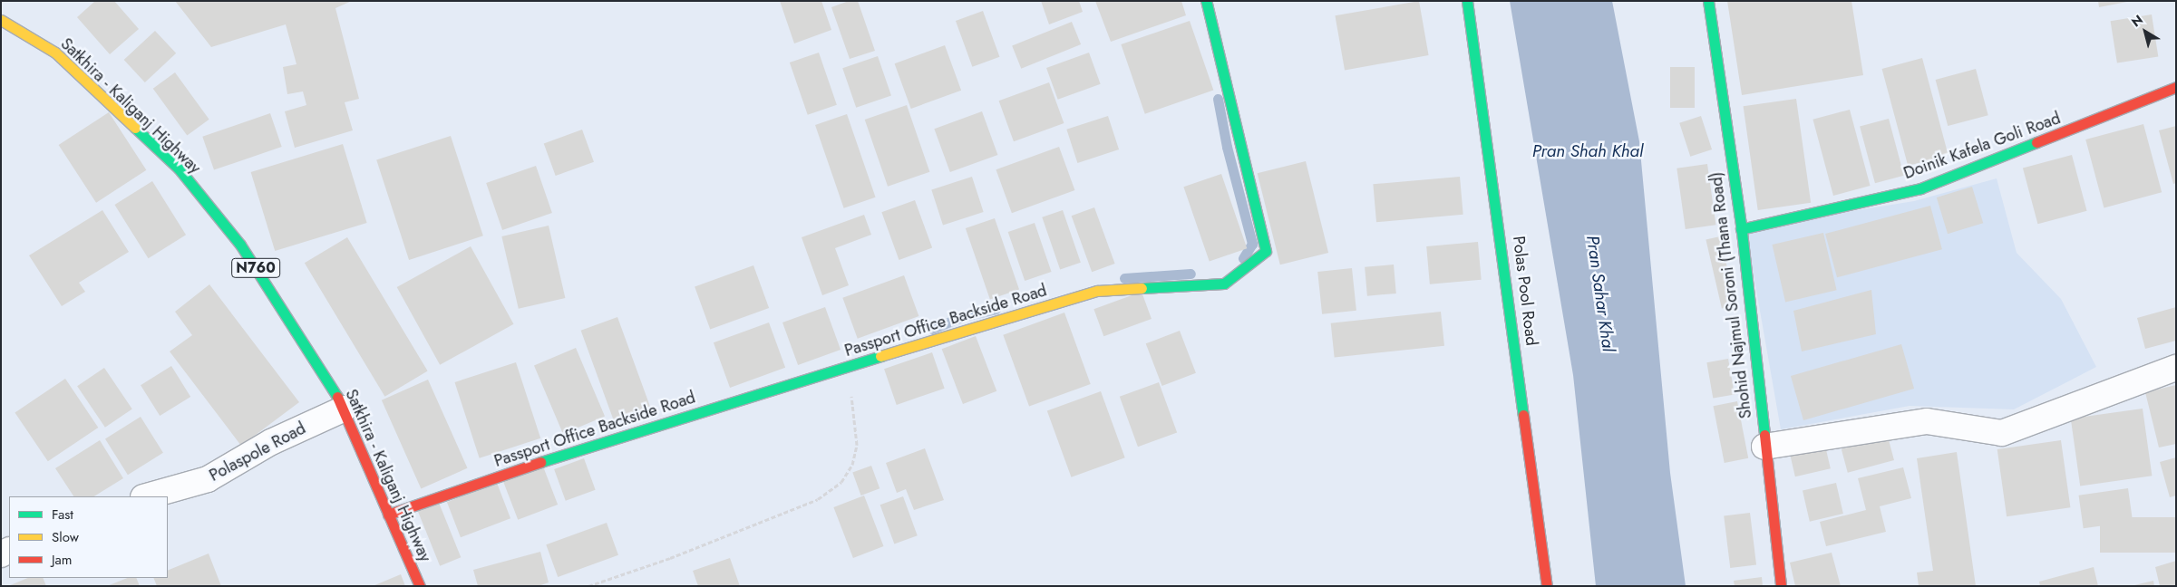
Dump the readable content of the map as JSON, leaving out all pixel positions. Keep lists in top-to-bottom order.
{
  "streets": {
    "main road": [
      "Satkhira - Kaliganj Highway",
      "Doinik Kafela Goli Road",
      "N760",
      "Polas Pool Road",
      "Shohid Najmul Soroni (Thana Road)",
      "Passport Office Backside Road"
    ],
    "street": ["Polaspole Road"]
  },
  "crossings": [
    ["Satkhira - Kaliganj Highway", "Passport Office Backside Road"],
    ["Satkhira - Kaliganj Highway", "Polaspole Road"],
    ["Doinik Kafela Goli Road", "Shohid Najmul Soroni (Thana Road)"]
  ],
  "water": ["Pran Shah Khal", "Pran Sahar Khal"],
  "legend": ["Fast", "Slow", "Jam"],
  "north": "top left"
}
